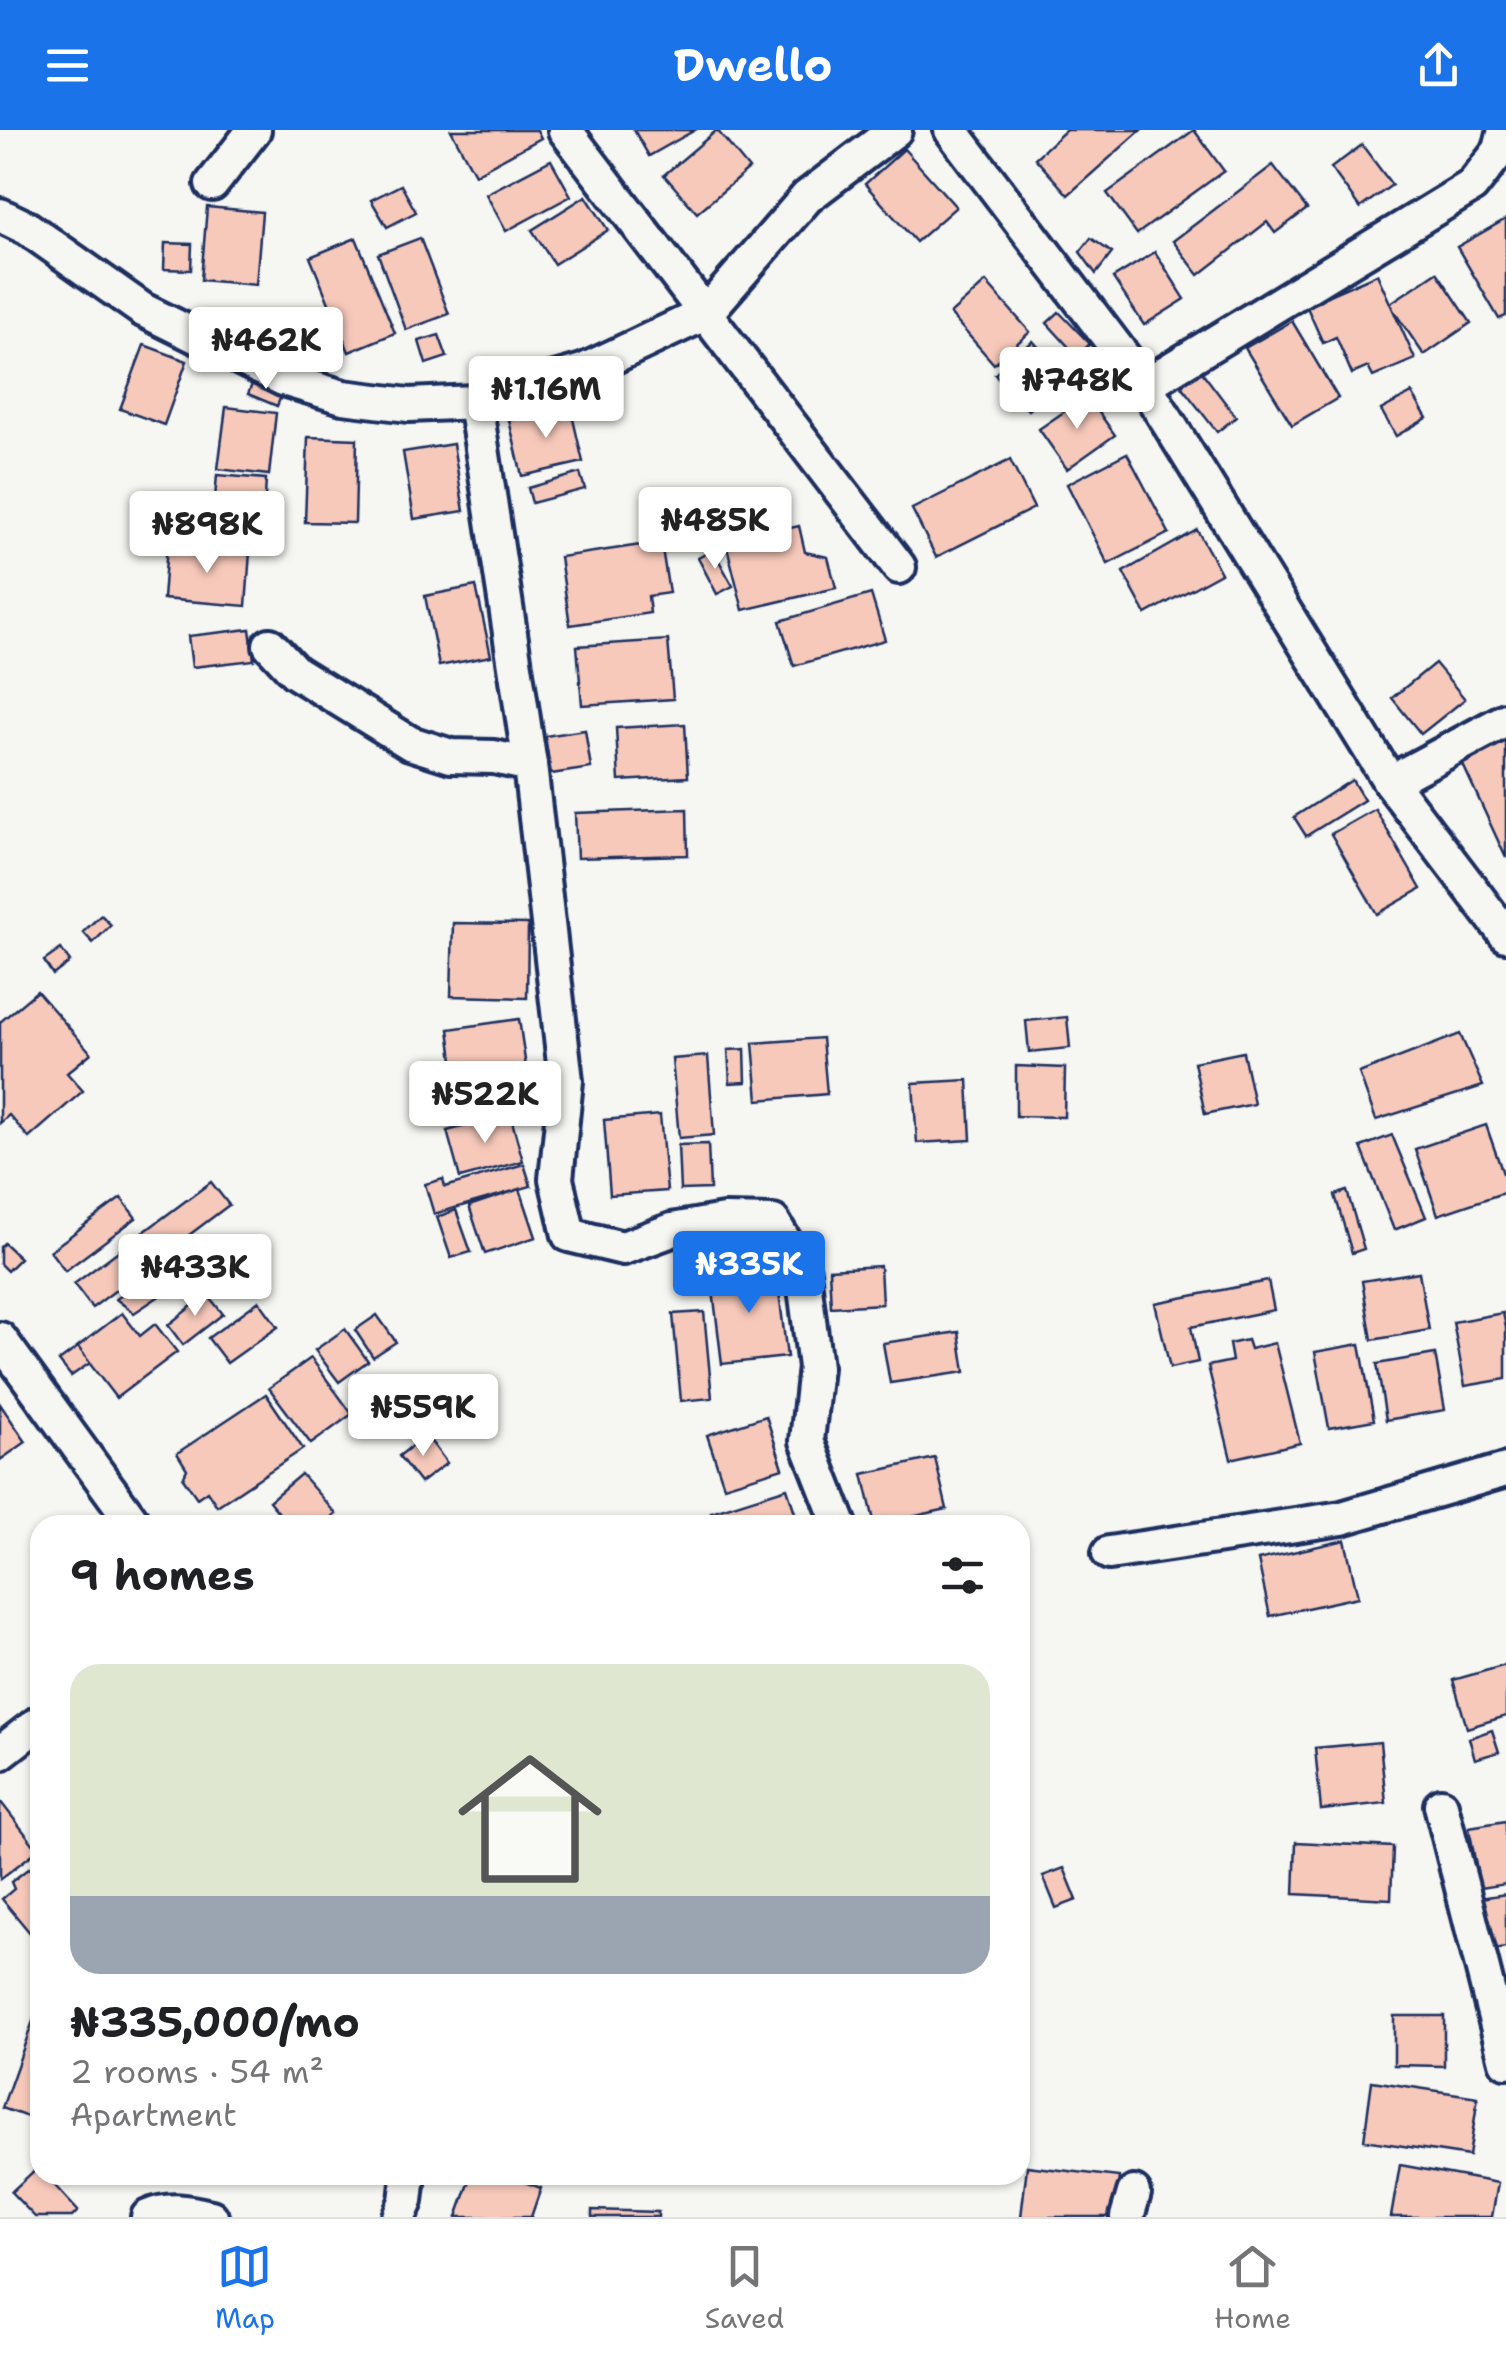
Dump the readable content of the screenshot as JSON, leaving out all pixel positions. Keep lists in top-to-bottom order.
{
  "page": {
    "header": "Dwello",
    "price": [
      "₦462K",
      "₦748K",
      "₦1.16M",
      "₦485K",
      "₦898K",
      "₦522K",
      "₦335K",
      "₦433K",
      "₦559K"
    ],
    "heading": "9 homes",
    "list": [
      {
        "name": "₦335,000/mo",
        "note": "2 rooms · 54 m² · Apartment"
      }
    ],
    "tabs": ["Map", "Saved", "Home"]
  }
}
